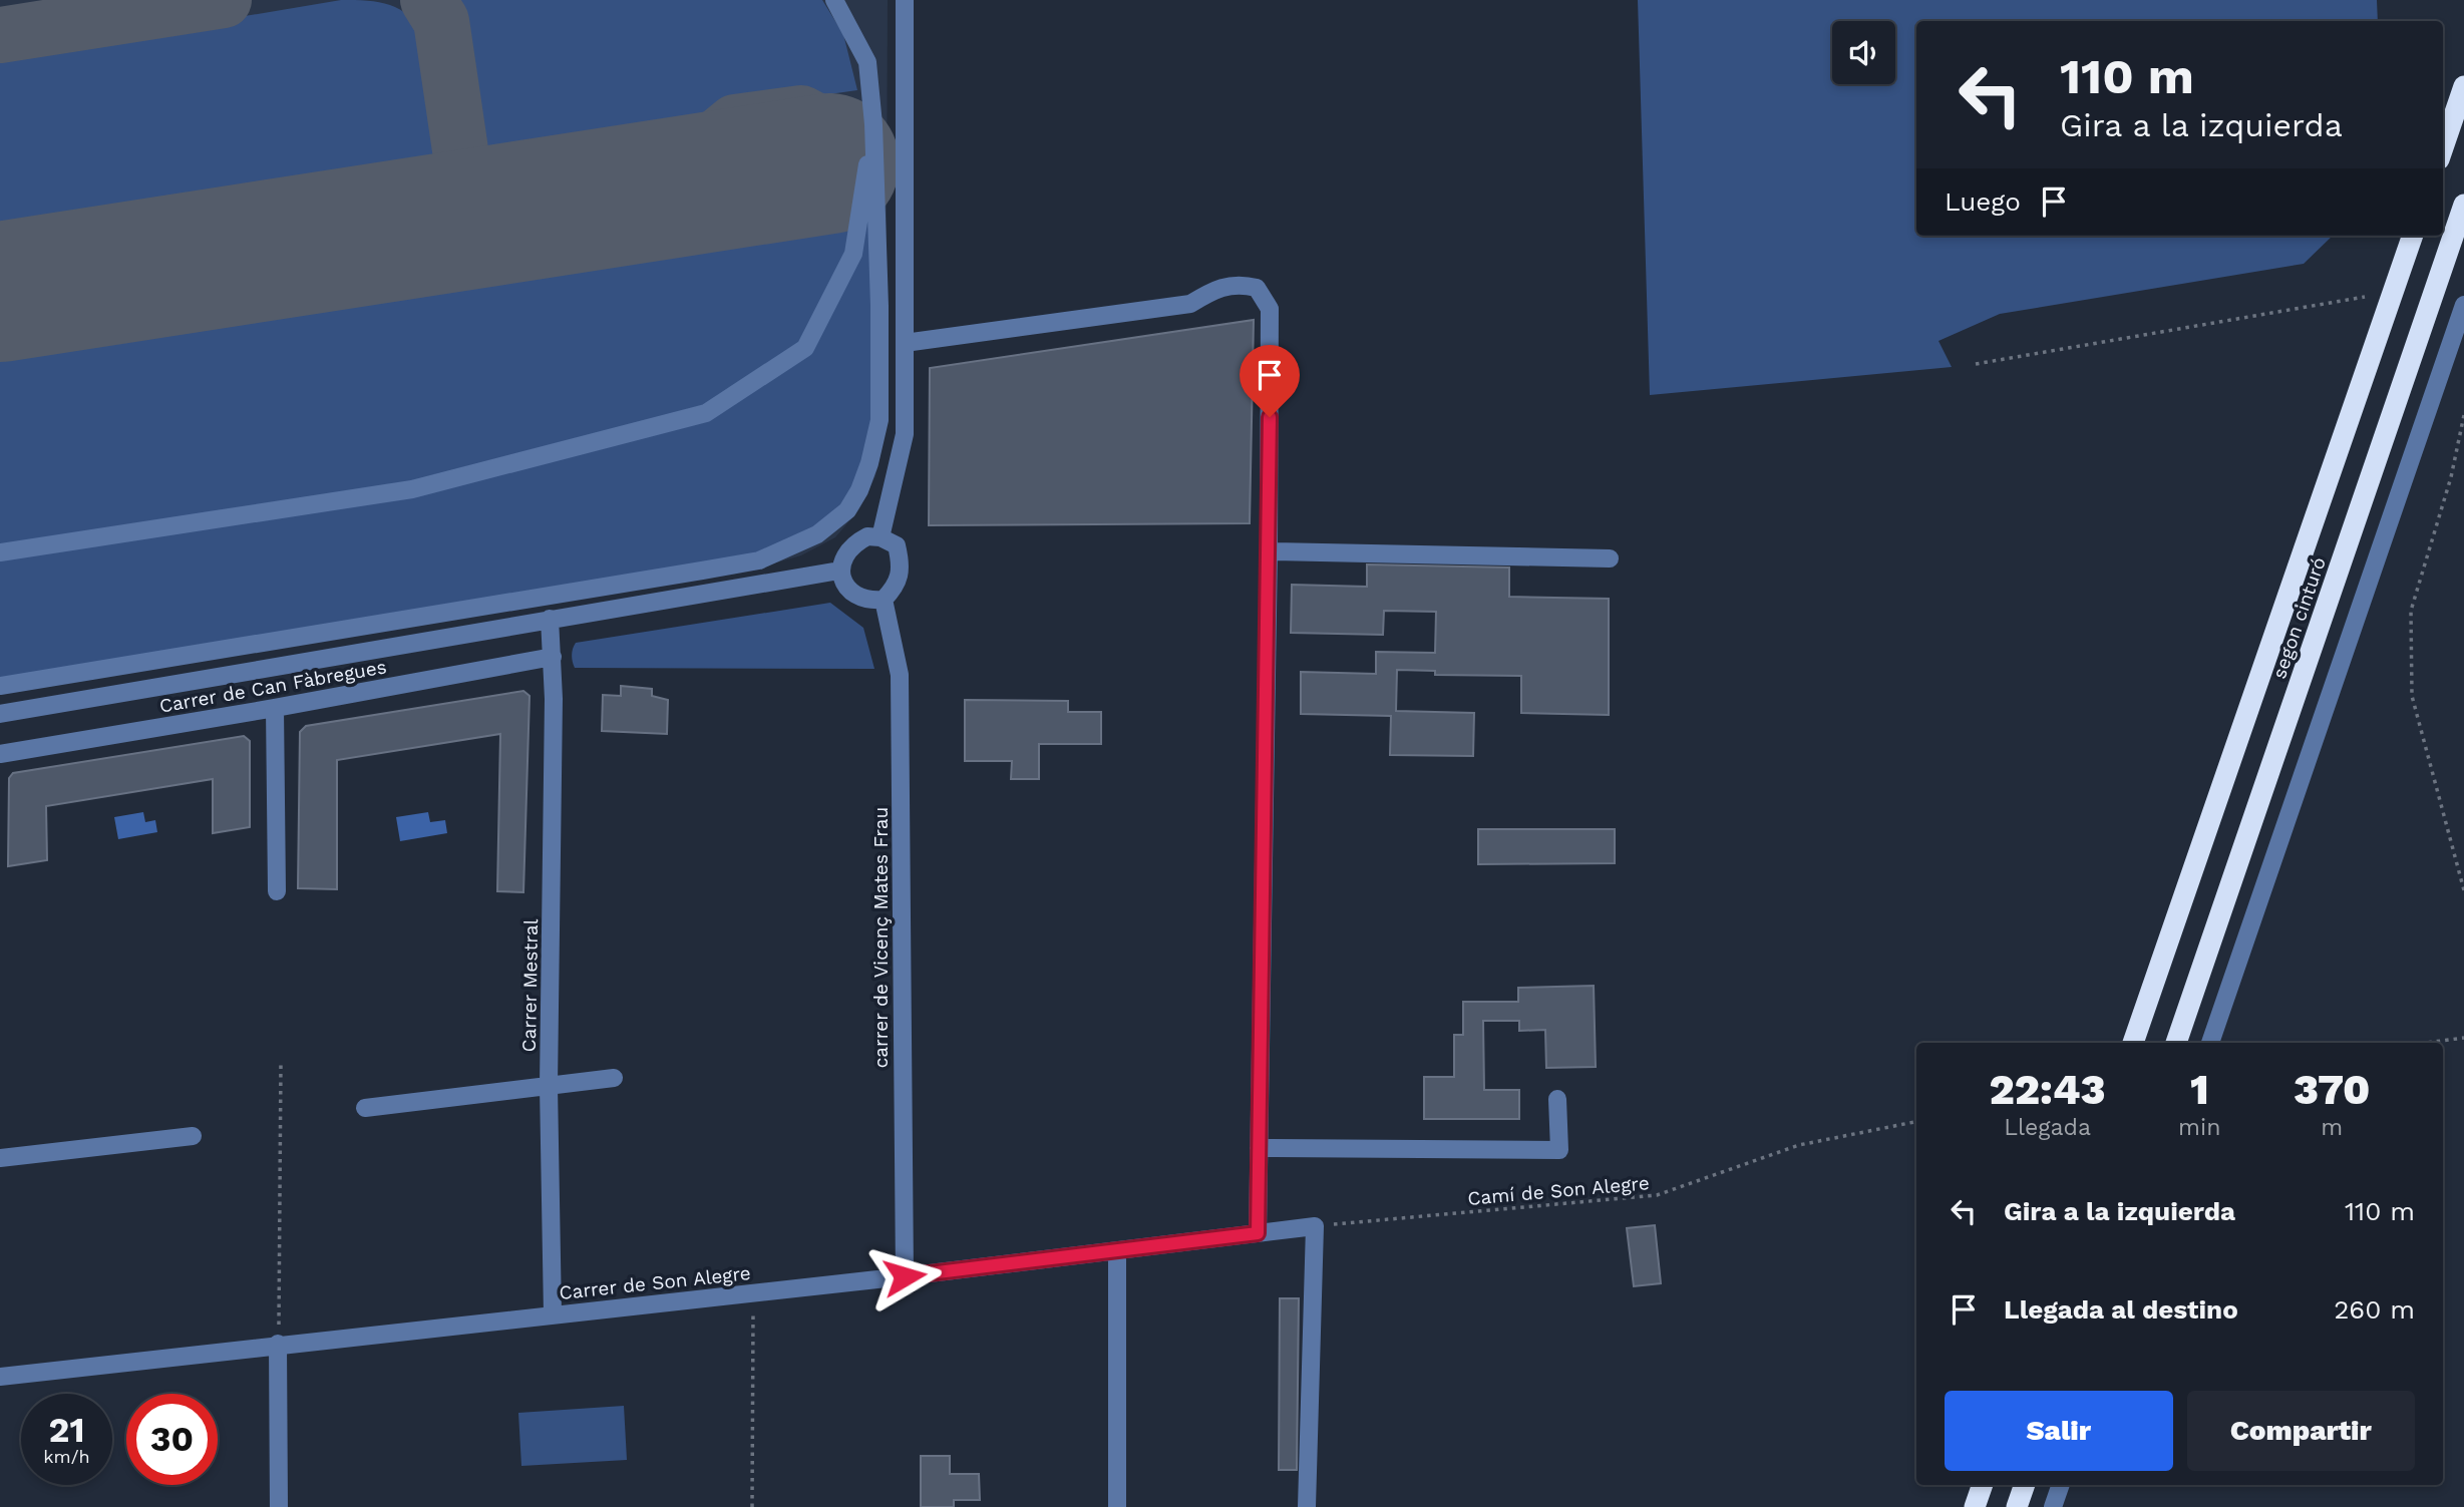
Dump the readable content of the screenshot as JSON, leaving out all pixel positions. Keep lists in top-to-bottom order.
{
  "streets": {
    "highway": ["segon cinturó"],
    "street": [
      "Carrer de Can Fàbregues",
      "carrer de Vicenç Mates Frau",
      "Carrer Mestral",
      "Carrer de Son Alegre"
    ],
    "path": ["Camí de Son Alegre"]
  },
  "crossings": [
    ["Carrer de Can Fàbregues", "Carrer Mestral"],
    ["carrer de Vicenç Mates Frau", "Carrer de Son Alegre"],
    ["Carrer Mestral", "Carrer de Son Alegre"],
    ["Camí de Son Alegre", "Carrer de Son Alegre"]
  ],
  "page": {
    "turn": ["110 m", "Gira a la izquierda"],
    "then": "Luego",
    "eta": [
      "22:43",
      "Llegada",
      "1",
      "min",
      "370",
      "m"
    ],
    "list": [
      {
        "name": "Gira a la izquierda",
        "value": "110 m"
      },
      {
        "name": "Llegada al destino",
        "value": "260 m"
      }
    ],
    "buttons": ["Salir", "Compartir"],
    "speed": "21 km/h",
    "limit": "30"
  }
}
